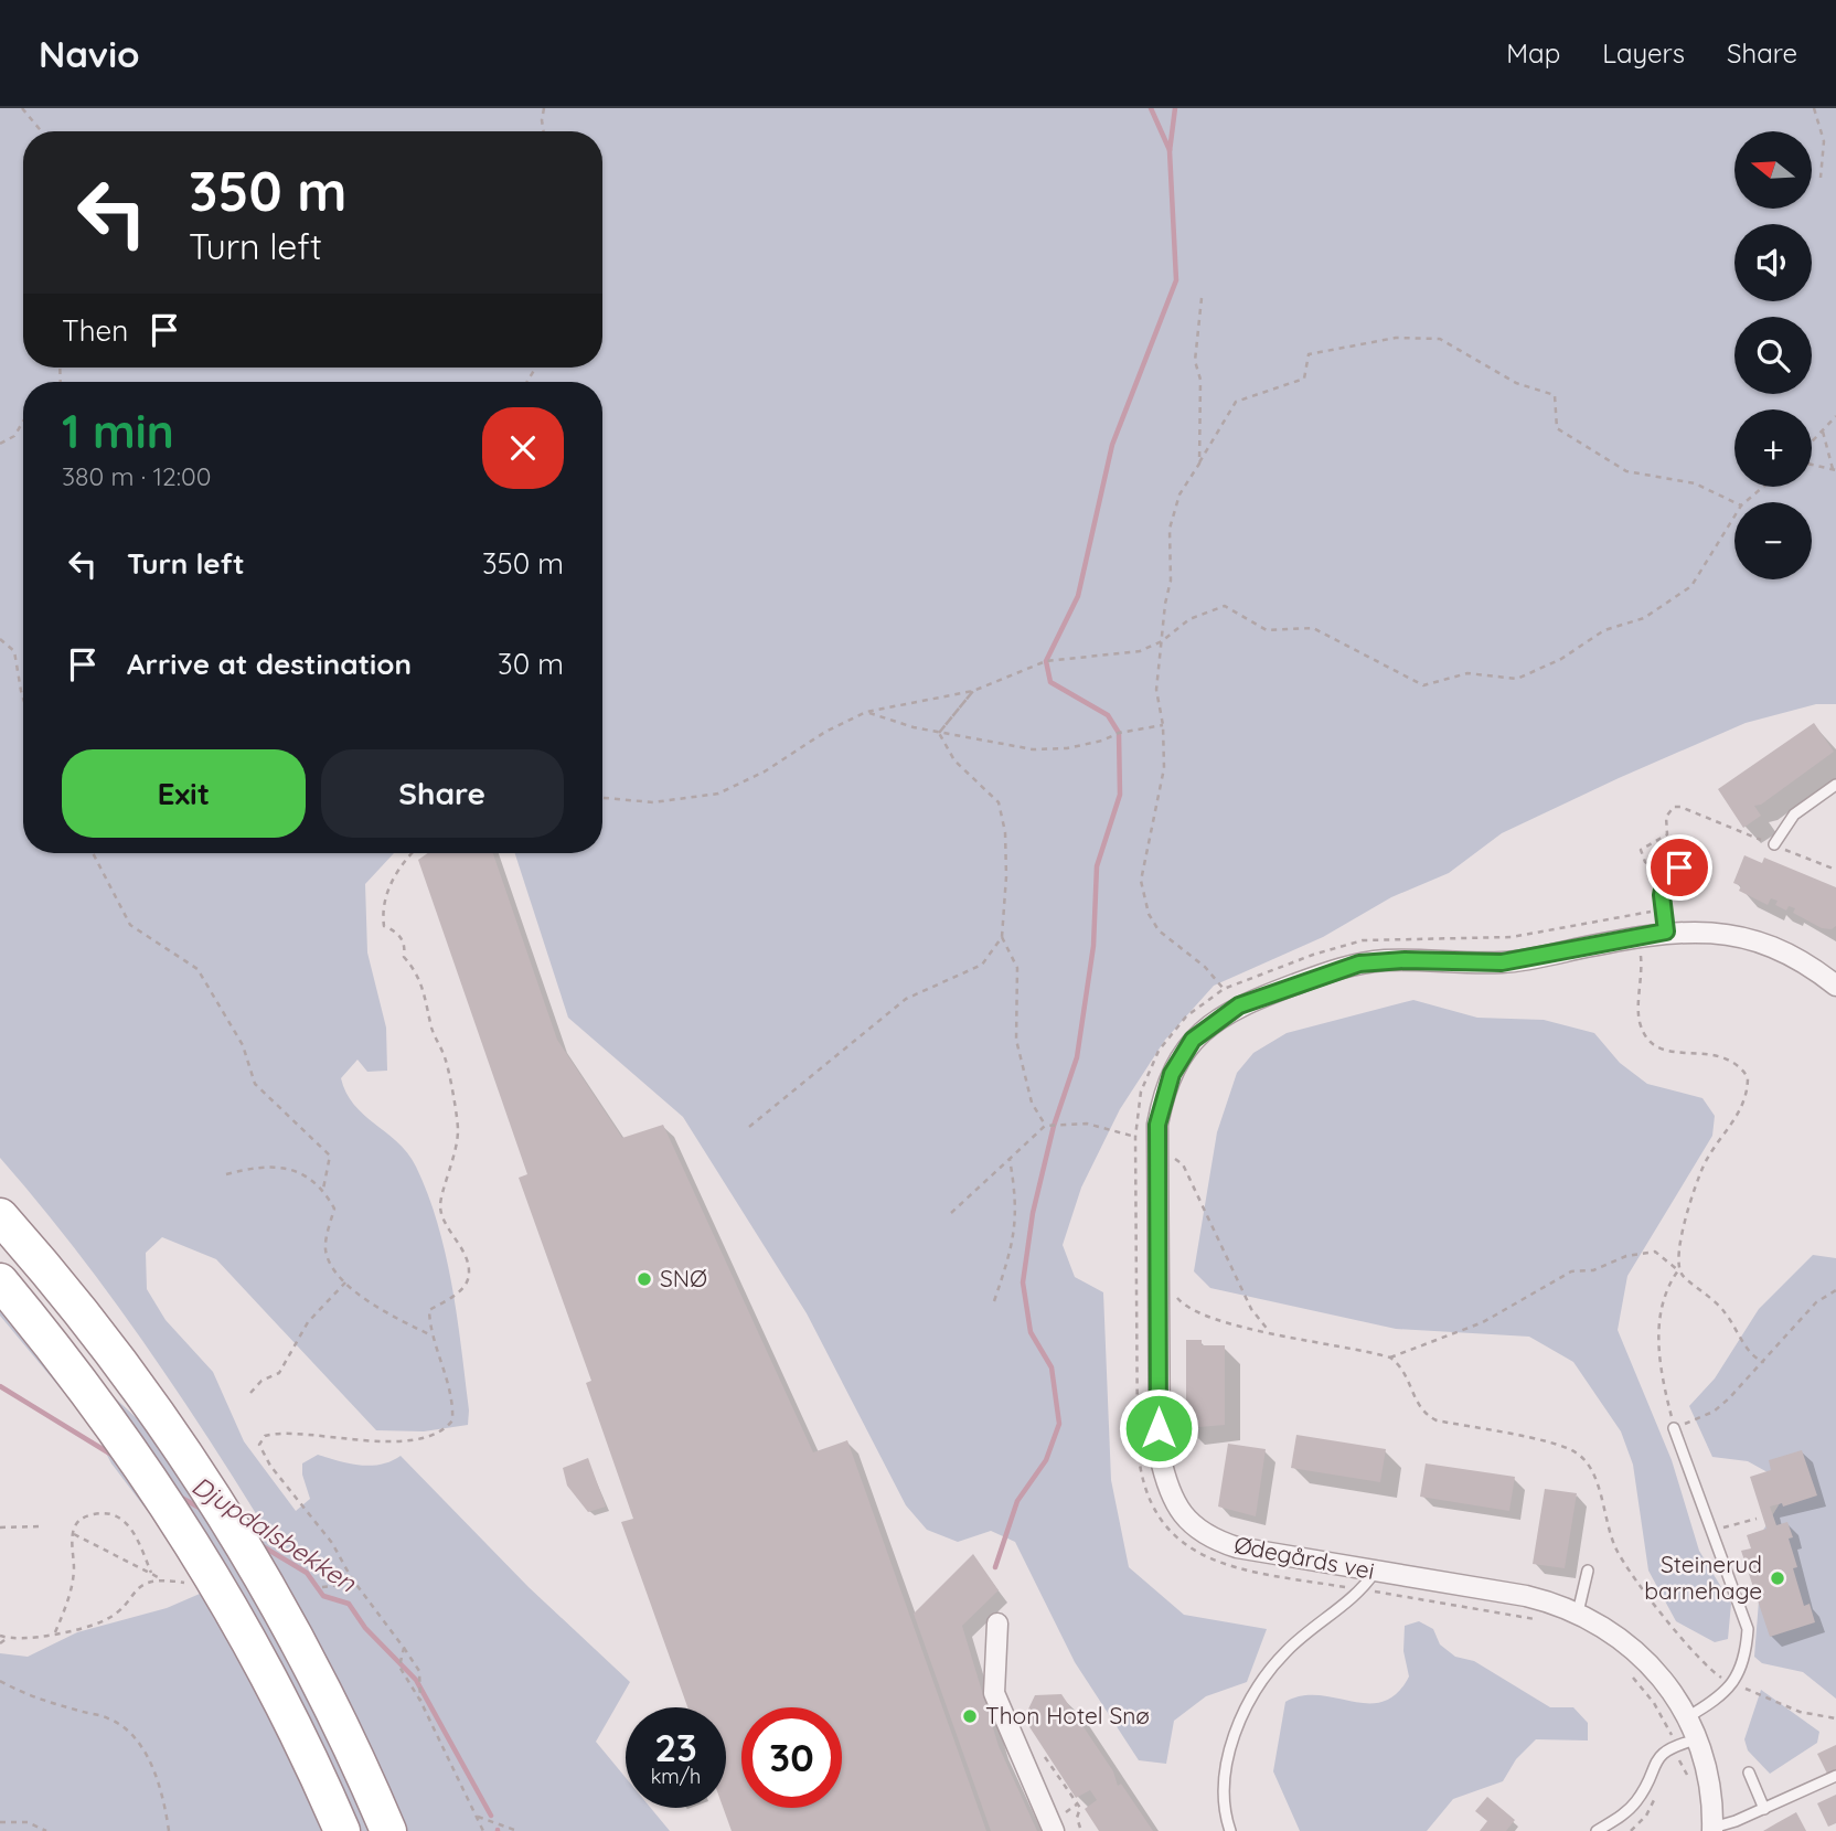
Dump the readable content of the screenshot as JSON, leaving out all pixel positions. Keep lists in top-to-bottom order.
{
  "streets": {
    "street": ["Ødegårds vei"]
  },
  "water": ["Djupdalsbekken"],
  "places": ["SNØ", "Steinerud barnehage", "Thon Hotel Snø"],
  "north": "left",
  "page": {
    "header": "Navio",
    "nav": ["Map", "Layers", "Share"],
    "map_buttons": ["+", "−"],
    "turn": ["350 m", "Turn left"],
    "then": "Then",
    "heading": ["1 min", "380 m · 12:00"],
    "list": [
      {
        "name": "Turn left",
        "value": "350 m"
      },
      {
        "name": "Arrive at destination",
        "value": "30 m"
      }
    ],
    "buttons": ["Exit", "Share"],
    "speed": "23 km/h",
    "limit": "30"
  }
}
